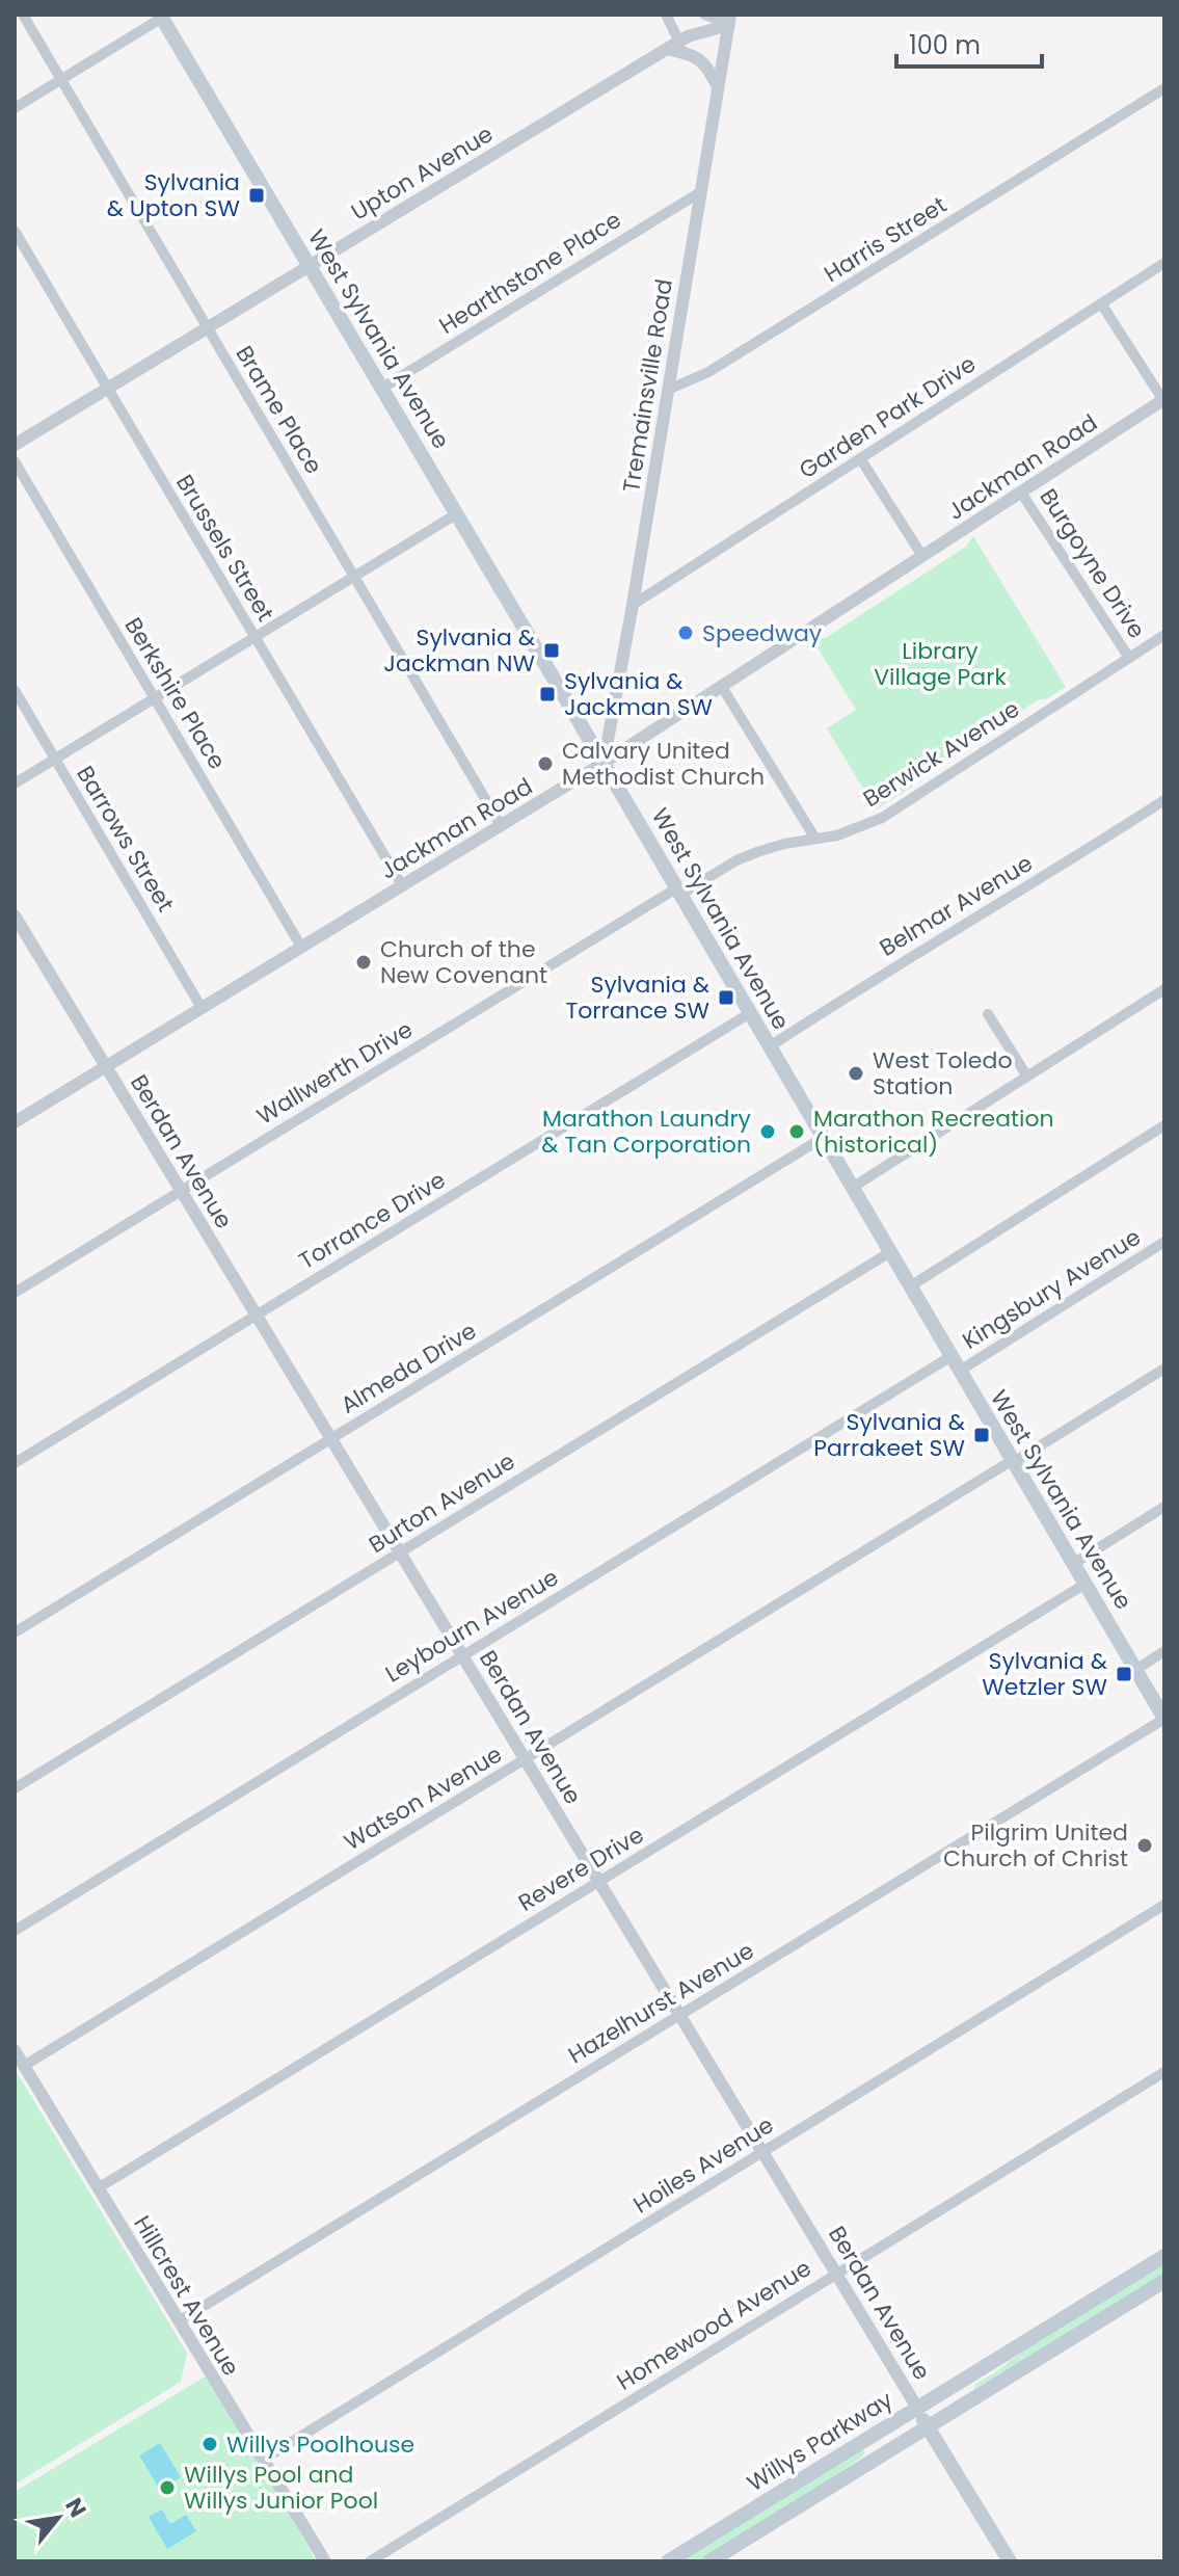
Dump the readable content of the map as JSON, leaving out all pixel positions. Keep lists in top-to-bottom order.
{
  "streets": {
    "main road": ["West Sylvania Avenue", "Berdan Avenue", "Willys Parkway"],
    "street": [
      "Upton Avenue",
      "Harris Street",
      "Hearthstone Place",
      "Tremainsville Road",
      "Brame Place",
      "Garden Park Drive",
      "Jackman Road",
      "Brussels Street",
      "Burgoyne Drive",
      "Berkshire Place",
      "Berwick Avenue",
      "Barrows Street",
      "Belmar Avenue",
      "Wallwerth Drive",
      "Torrance Drive",
      "Kingsbury Avenue",
      "Almeda Drive",
      "Burton Avenue",
      "Leybourn Avenue",
      "Watson Avenue",
      "Revere Drive",
      "Hazelhurst Avenue",
      "Hoiles Avenue",
      "Hillcrest Avenue",
      "Homewood Avenue"
    ]
  },
  "crossings": [
    ["Upton Avenue", "West Sylvania Avenue"],
    ["Upton Avenue", "Tremainsville Road"],
    ["Upton Avenue", "Brame Place"],
    ["Upton Avenue", "Brussels Street"],
    ["Harris Street", "Tremainsville Road"],
    ["Hearthstone Place", "West Sylvania Avenue"],
    ["Hearthstone Place", "Tremainsville Road"],
    ["West Sylvania Avenue", "Tremainsville Road"],
    ["West Sylvania Avenue", "Jackman Road"],
    ["West Sylvania Avenue", "Berwick Avenue"],
    ["West Sylvania Avenue", "Belmar Avenue"],
    ["West Sylvania Avenue", "Wallwerth Drive"],
    ["West Sylvania Avenue", "Torrance Drive"],
    ["West Sylvania Avenue", "Kingsbury Avenue"],
    ["West Sylvania Avenue", "Almeda Drive"],
    ["West Sylvania Avenue", "Burton Avenue"],
    ["West Sylvania Avenue", "Leybourn Avenue"],
    ["West Sylvania Avenue", "Watson Avenue"],
    ["West Sylvania Avenue", "Revere Drive"],
    ["West Sylvania Avenue", "Hazelhurst Avenue"],
    ["Tremainsville Road", "Garden Park Drive"],
    ["Tremainsville Road", "Jackman Road"],
    ["Brame Place", "Jackman Road"],
    ["Jackman Road", "Brussels Street"],
    ["Jackman Road", "Burgoyne Drive"],
    ["Jackman Road", "Berkshire Place"],
    ["Jackman Road", "Barrows Street"],
    ["Jackman Road", "Berdan Avenue"],
    ["Burgoyne Drive", "Berwick Avenue"],
    ["Berwick Avenue", "Wallwerth Drive"],
    ["Wallwerth Drive", "Berdan Avenue"],
    ["Berdan Avenue", "Torrance Drive"],
    ["Berdan Avenue", "Almeda Drive"],
    ["Berdan Avenue", "Burton Avenue"],
    ["Berdan Avenue", "Leybourn Avenue"],
    ["Berdan Avenue", "Watson Avenue"],
    ["Berdan Avenue", "Revere Drive"],
    ["Berdan Avenue", "Hazelhurst Avenue"],
    ["Berdan Avenue", "Hoiles Avenue"],
    ["Berdan Avenue", "Homewood Avenue"],
    ["Berdan Avenue", "Willys Parkway"],
    ["Watson Avenue", "Hillcrest Avenue"],
    ["Revere Drive", "Hillcrest Avenue"],
    ["Hazelhurst Avenue", "Hillcrest Avenue"],
    ["Hoiles Avenue", "Hillcrest Avenue"]
  ],
  "parks": ["Library Village Park"],
  "places": {
    "transit": [
      "Sylvania & Upton SW",
      "Sylvania & Jackman NW",
      "Sylvania & Jackman SW",
      "Sylvania & Torrance SW",
      "Sylvania & Parrakeet SW",
      "Sylvania & Wetzler SW"
    ],
    "other": [
      "Speedway",
      "Calvary United Methodist Church",
      "Church of the New Covenant",
      "West Toledo Station",
      "Marathon Laundry & Tan Corporation",
      "Marathon Recreation (historical)",
      "Pilgrim United Church of Christ",
      "Willys Poolhouse",
      "Willys Pool and Willys Junior Pool"
    ]
  },
  "scale_bar": "100 m",
  "north": "top right"
}
